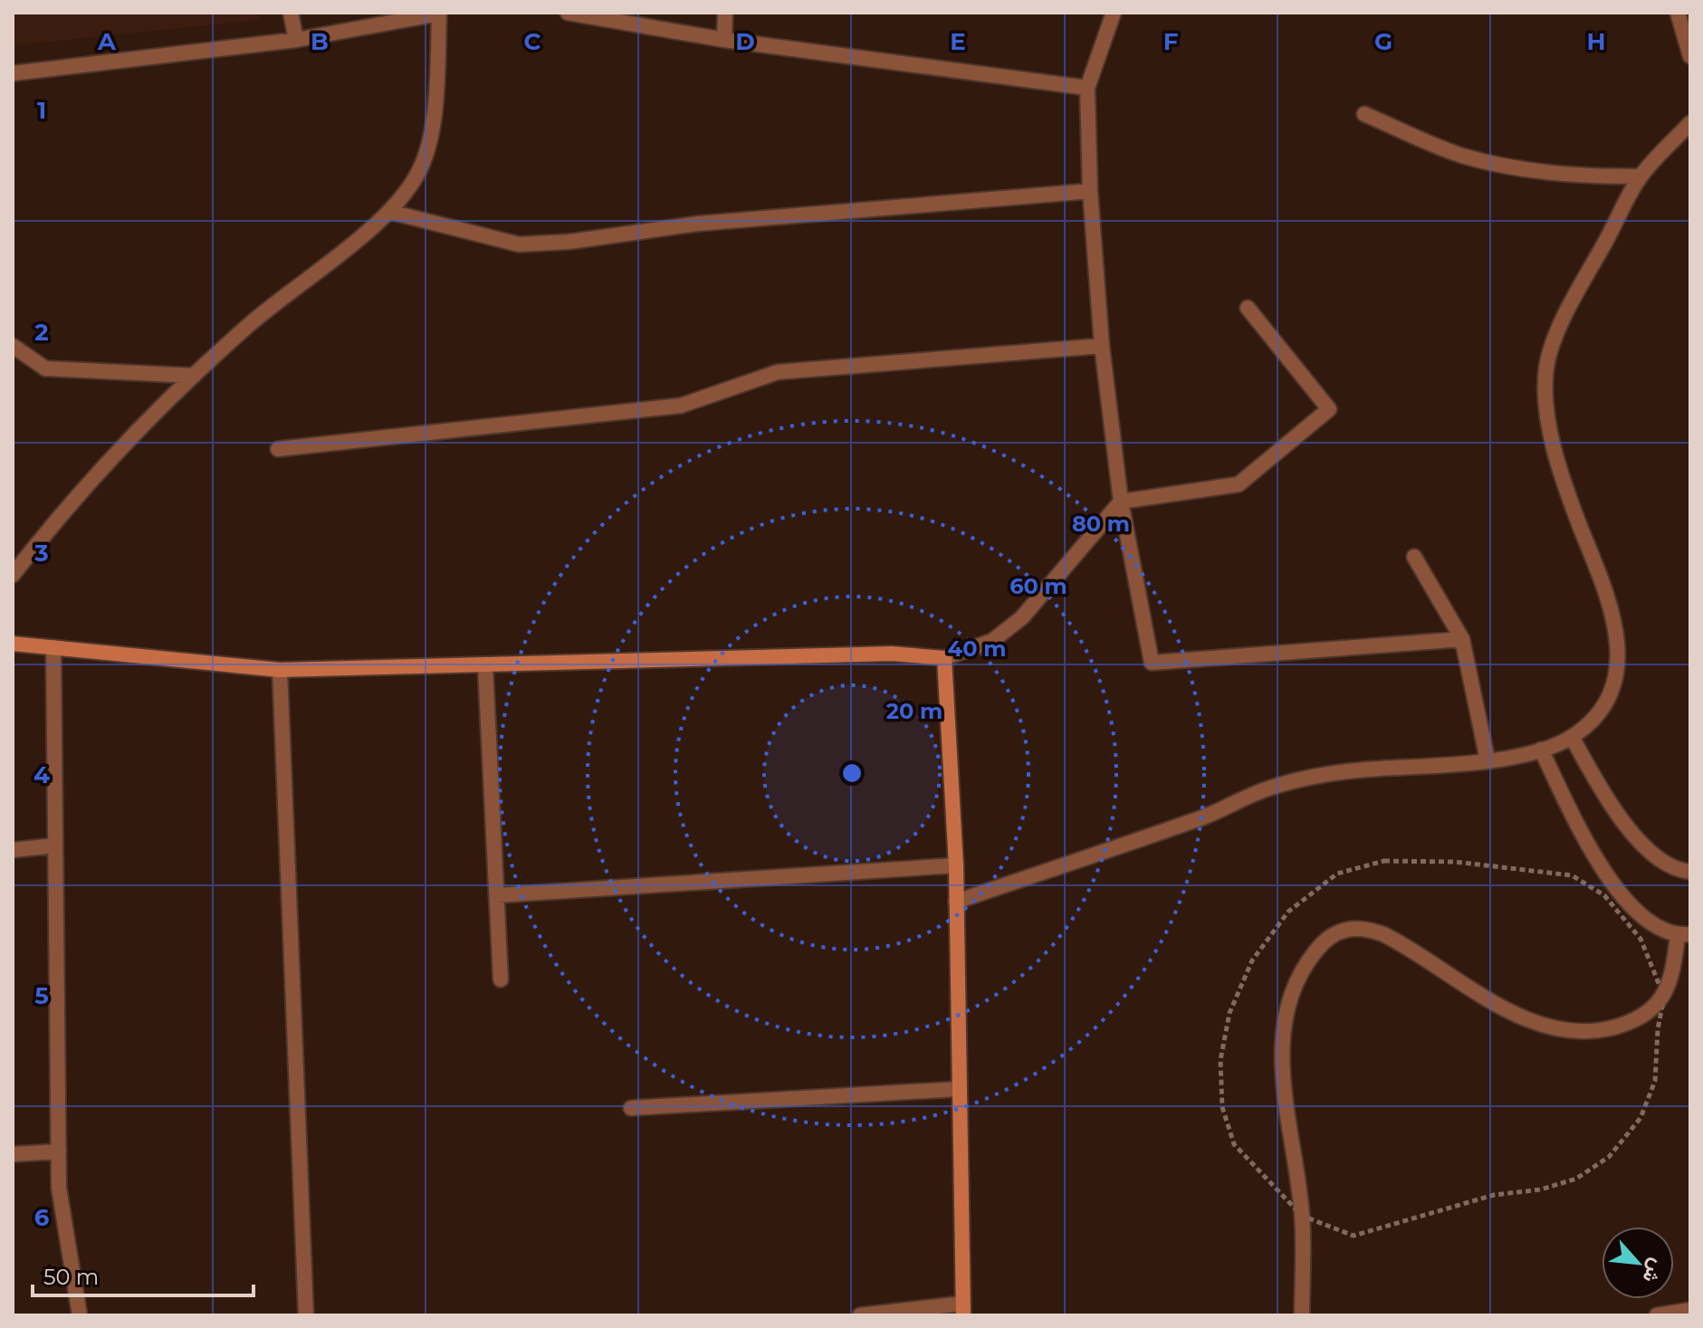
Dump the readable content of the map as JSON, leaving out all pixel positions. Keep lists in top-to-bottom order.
{
  "scale_bar": "50 m",
  "north": "bottom right",
  "grid": {
    "columns": [
      "A",
      "B",
      "C",
      "D",
      "E",
      "F",
      "G",
      "H"
    ],
    "rows": [
      "1",
      "2",
      "3",
      "4",
      "5",
      "6"
    ]
  },
  "rings": [
    "80 m",
    "60 m",
    "40 m",
    "20 m"
  ]
}
